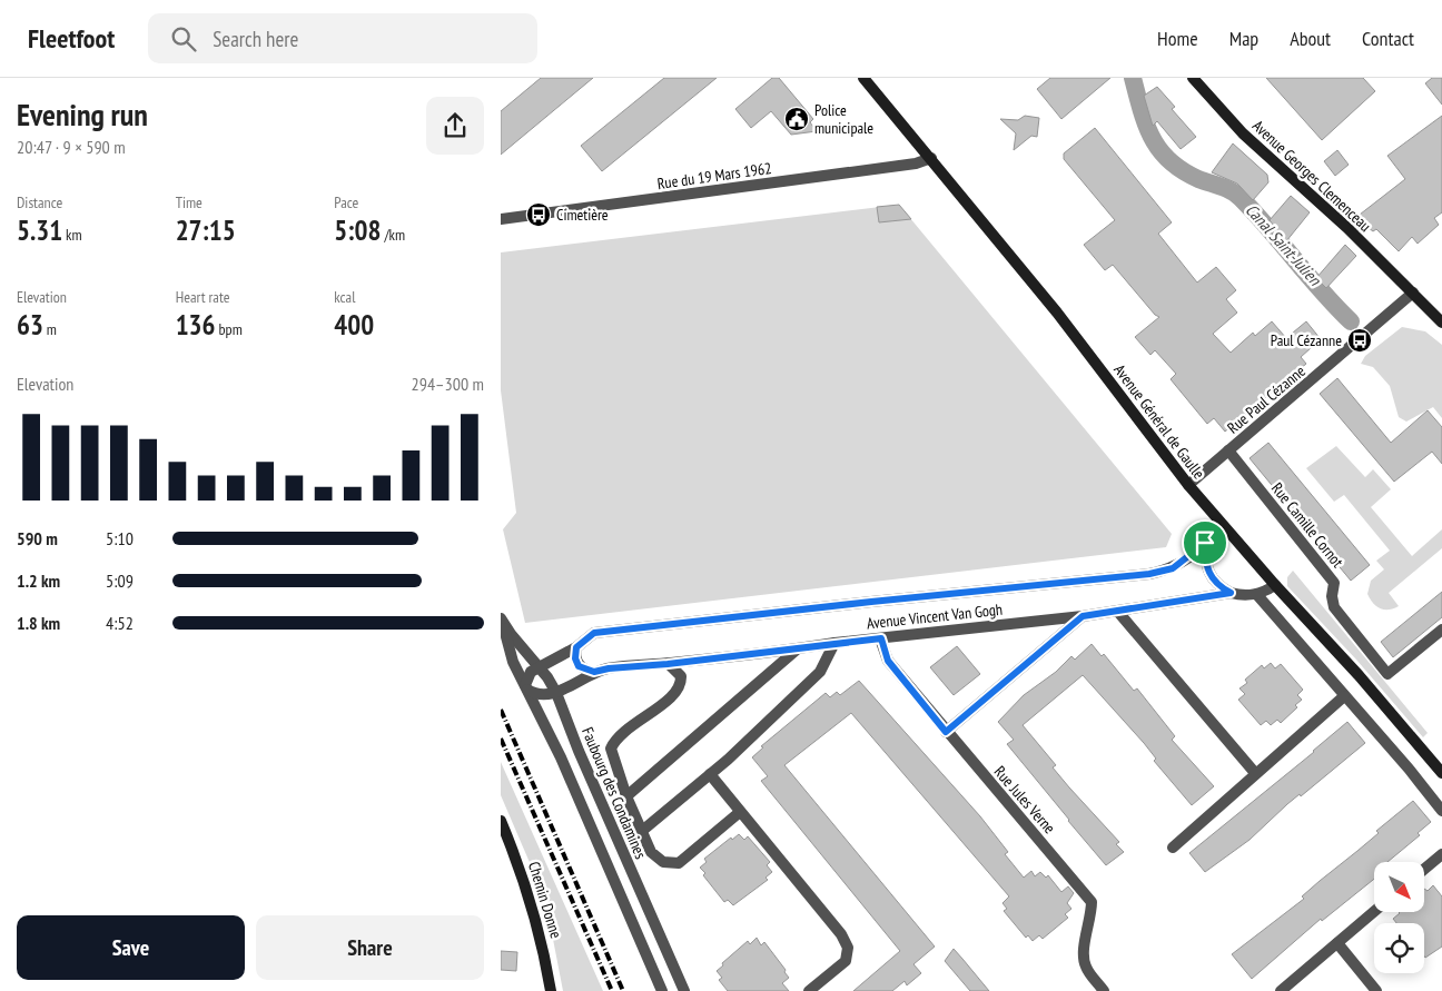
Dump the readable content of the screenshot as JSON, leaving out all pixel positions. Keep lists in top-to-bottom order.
{
  "streets": {
    "street": [
      "Rue du 19 Mars 1962",
      "Avenue Georges Clemenceau",
      "Rue Paul Cézanne",
      "Avenue Général de Gaulle",
      "Rue Camille Cornot",
      "Avenue Vincent Van Gogh",
      "Faubourg des Condamines",
      "Rue Jules Verne",
      "Chemin Donne"
    ]
  },
  "crossings": [
    ["Rue du 19 Mars 1962", "Avenue Général de Gaulle"],
    ["Avenue Georges Clemenceau", "Rue Paul Cézanne"],
    ["Rue Paul Cézanne", "Avenue Général de Gaulle"],
    ["Rue Paul Cézanne", "Rue Camille Cornot"],
    ["Avenue Général de Gaulle", "Avenue Vincent Van Gogh"],
    ["Avenue Vincent Van Gogh", "Faubourg des Condamines"],
    ["Avenue Vincent Van Gogh", "Rue Jules Verne"]
  ],
  "water": ["Canal Saint-Julien"],
  "places": {
    "public building": ["Police municipale"],
    "bus stop": ["Cimetière", "Paul Cézanne"]
  },
  "north": "bottom right",
  "page": {
    "header": "Fleetfoot",
    "search": "Search here",
    "nav": [
      "Home",
      "Map",
      "About",
      "Contact"
    ],
    "heading": ["Evening run", "20:47 · 9 × 590 m"],
    "stats": [
      ["Distance", "5.31 km"],
      ["Time", "27:15"],
      ["Pace", "5:08 /km"],
      ["Elevation", "63 m"],
      ["Heart rate", "136 bpm"],
      ["kcal", "400"]
    ],
    "chart": ["Elevation", "294–300 m"],
    "list": [
      {
        "name": "590 m",
        "note": "5:10"
      },
      {
        "name": "1.2 km",
        "note": "5:09"
      },
      {
        "name": "1.8 km",
        "note": "4:52"
      }
    ],
    "buttons": ["Save", "Share"]
  }
}
